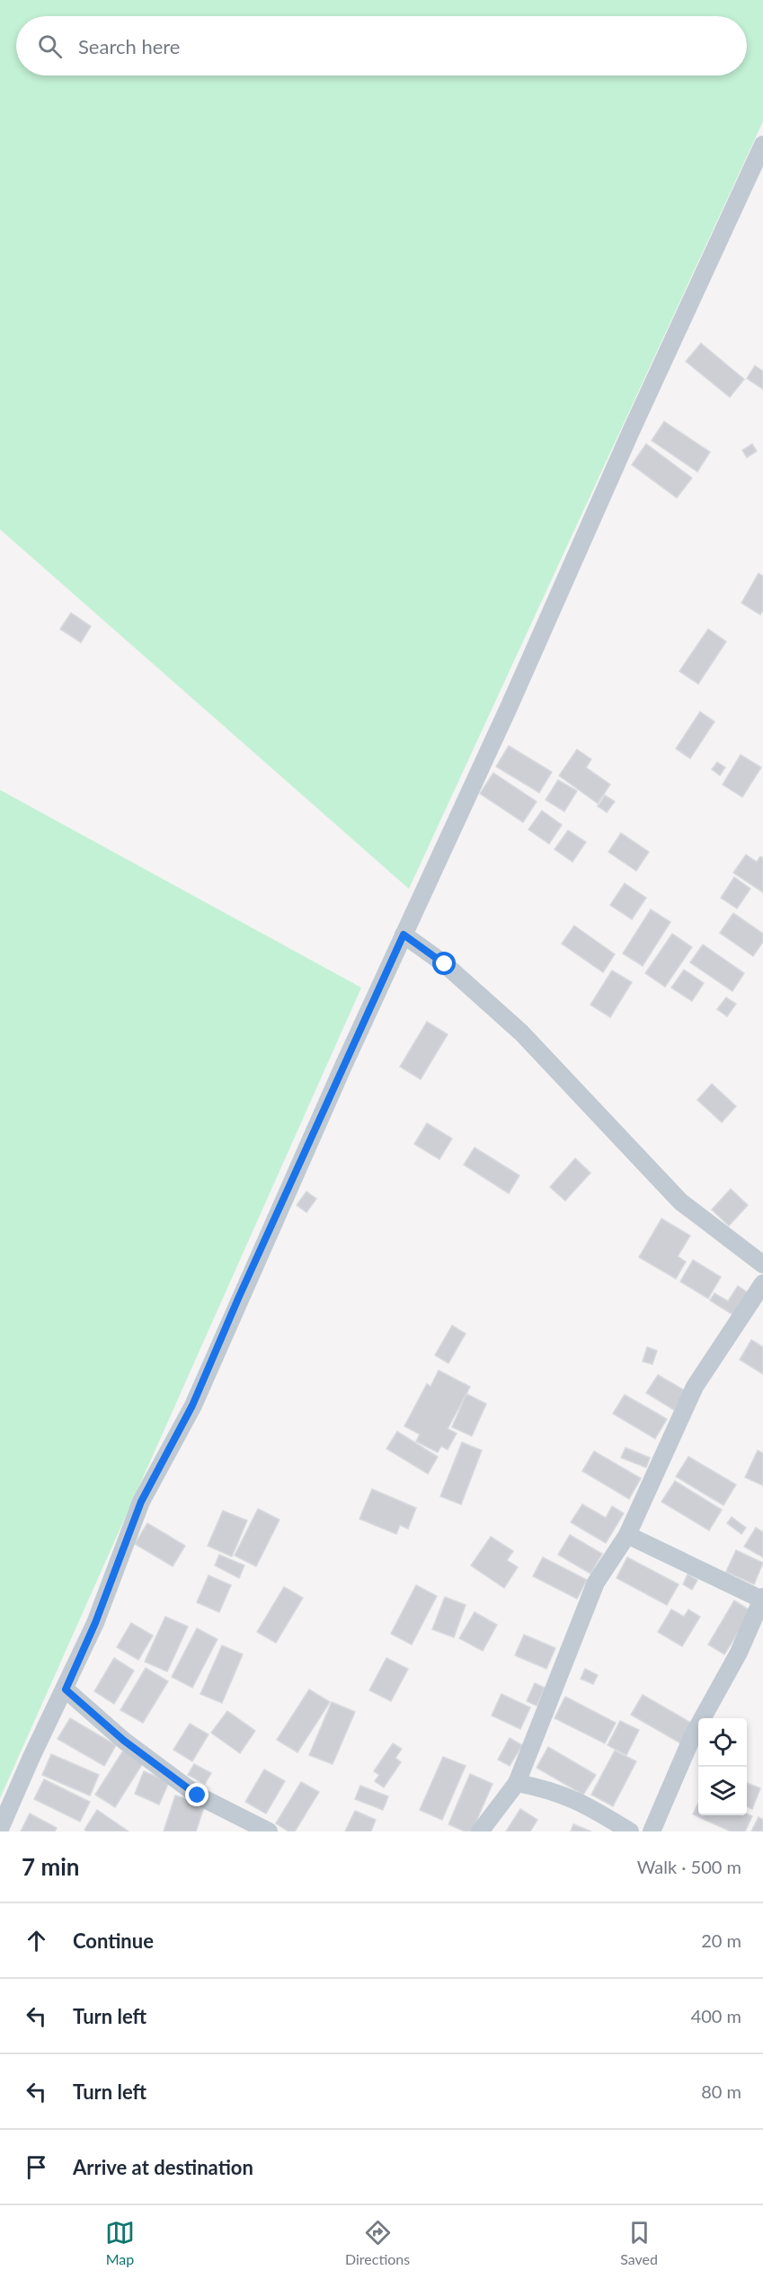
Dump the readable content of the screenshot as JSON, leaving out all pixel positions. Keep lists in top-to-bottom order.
{
  "page": {
    "search": "Search here",
    "heading": ["7 min", "Walk · 500 m"],
    "list": [
      ["Continue", "20 m"],
      ["Turn left", "400 m"],
      ["Turn left", "80 m"],
      "Arrive at destination"
    ],
    "nav": ["Map", "Directions", "Saved"]
  }
}
